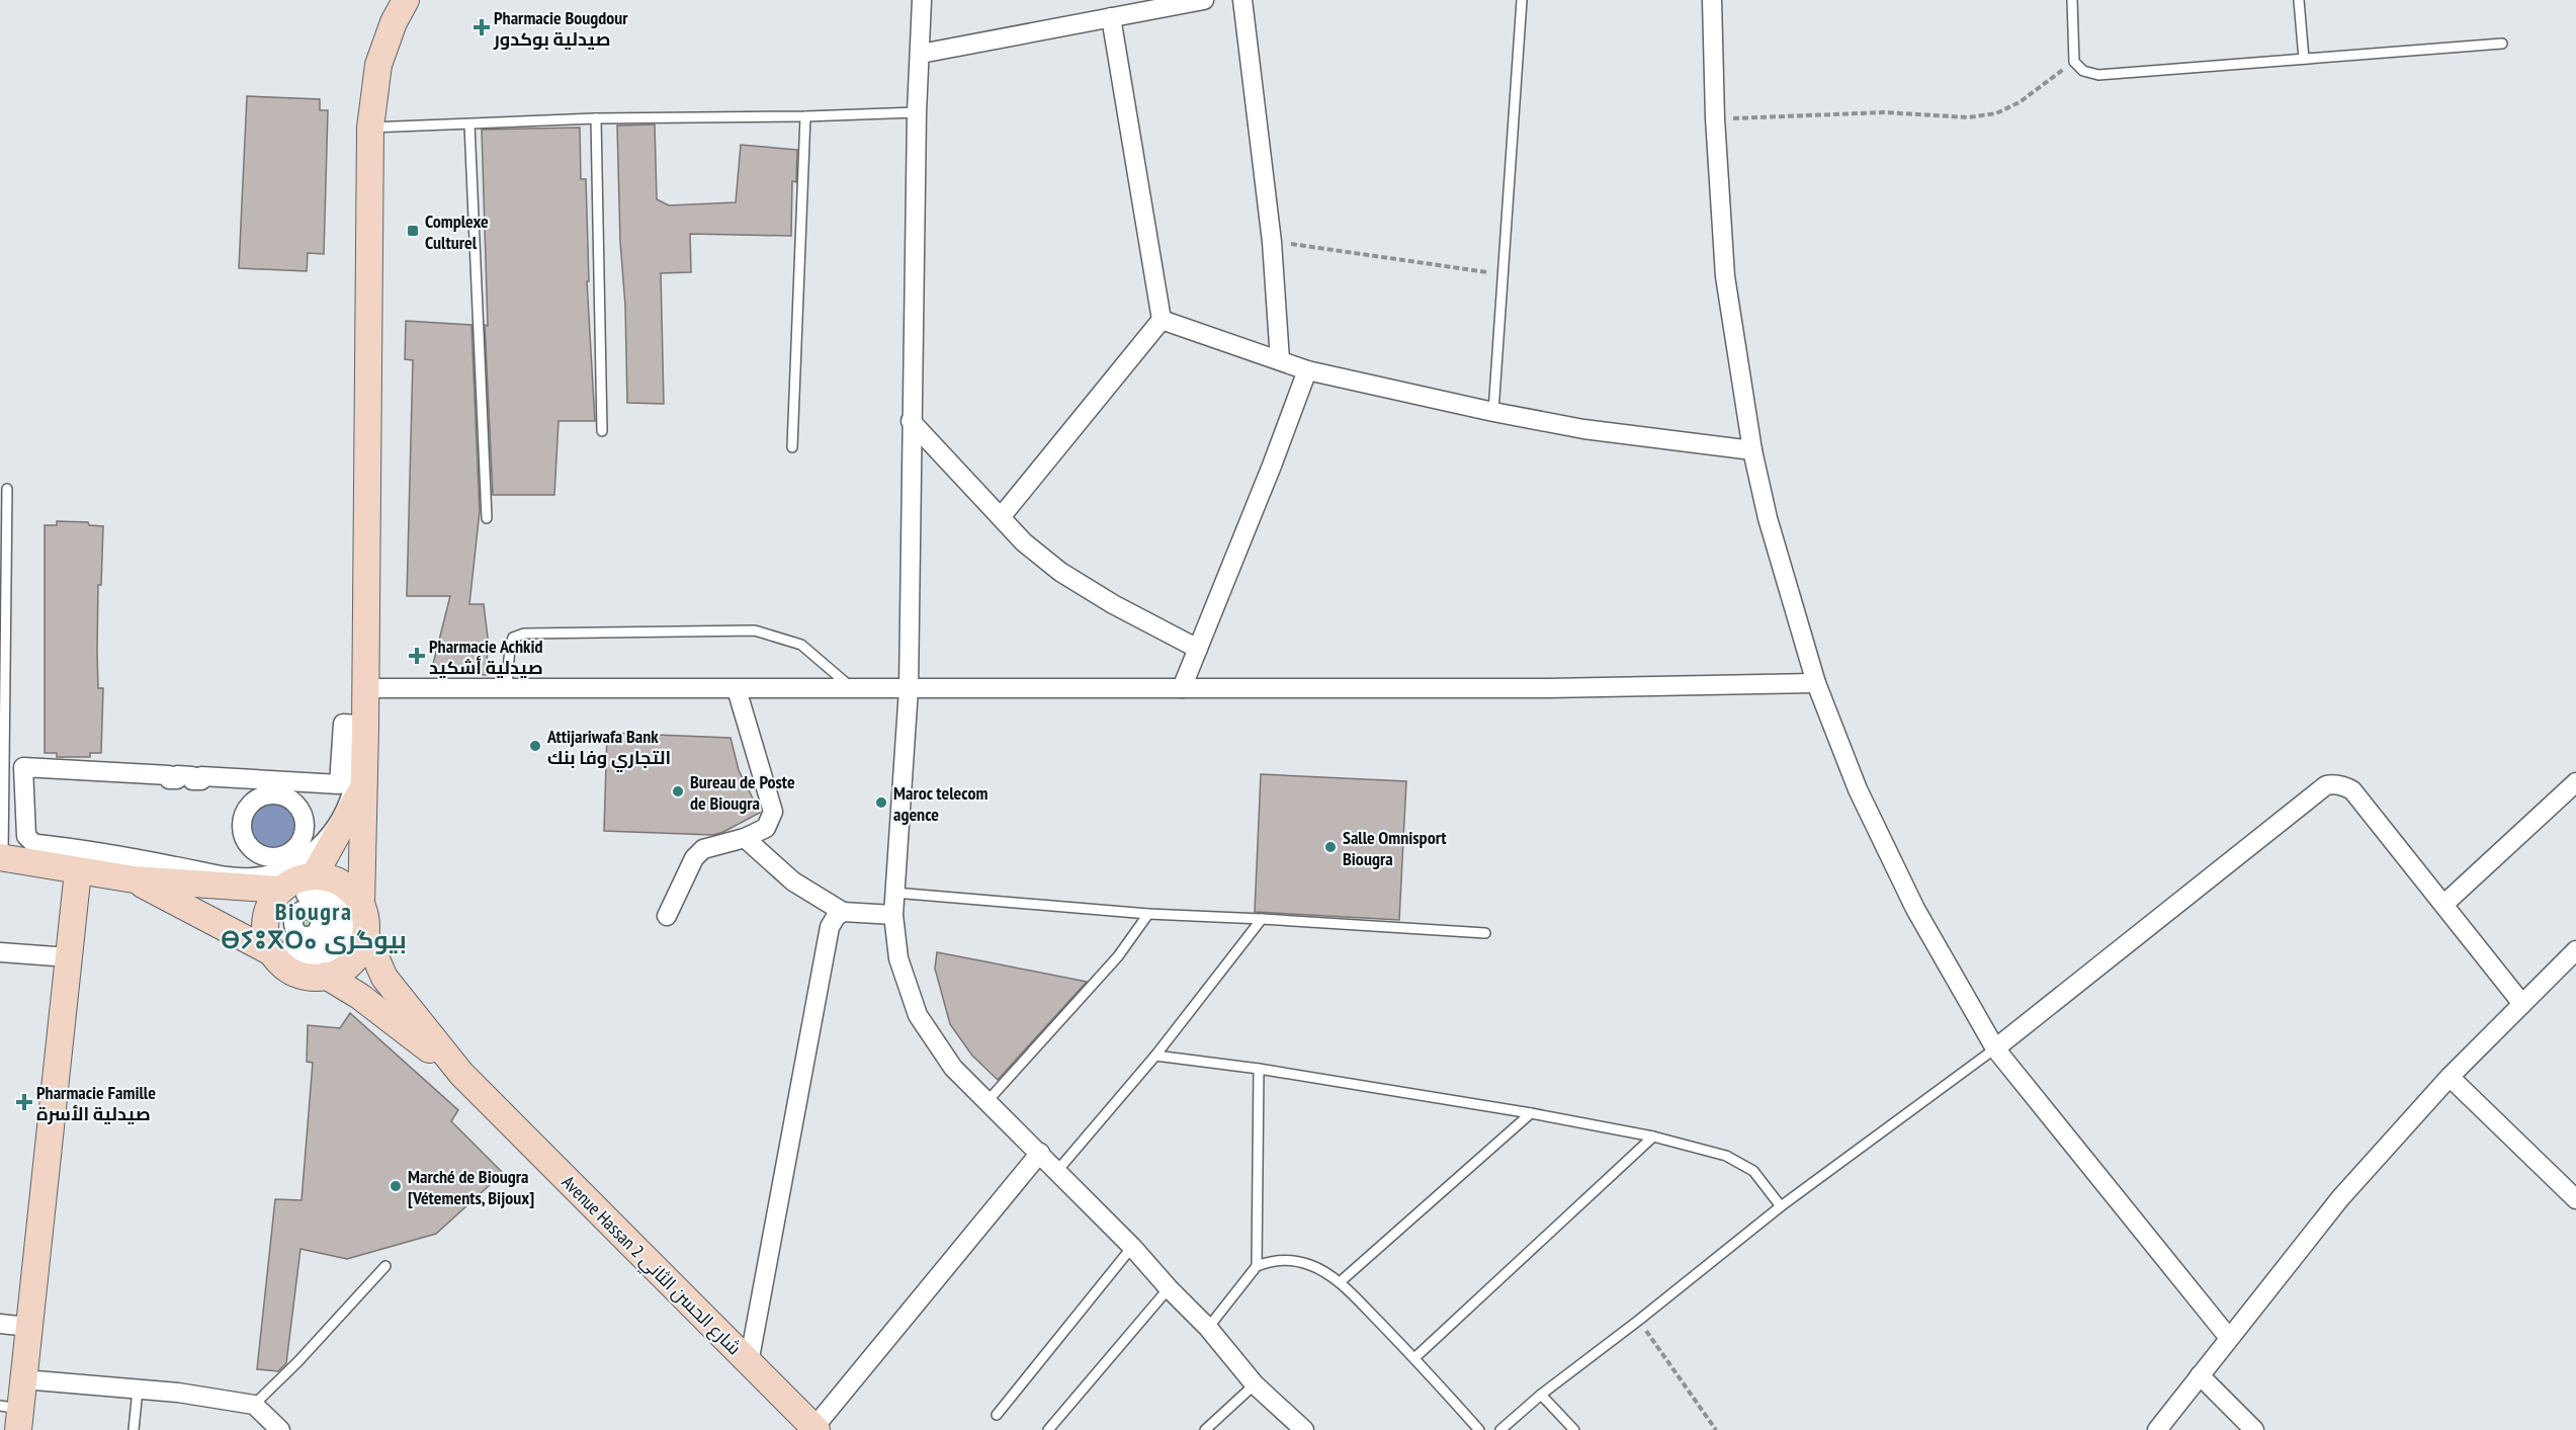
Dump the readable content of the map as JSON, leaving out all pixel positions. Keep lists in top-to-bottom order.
{
  "streets": {
    "main road": ["Avenue Hassan 2 شارع الحسن الثاني"]
  },
  "districts": ["Biougra ⴱⵢⵓⴳⵔⴰ بيوگرى"],
  "places": {
    "health": ["Pharmacie Bougdour صيدلية بوكدور", "Pharmacie Achkid صيدلية أشكيد", "Pharmacie Famille صيدلية الأسرة"],
    "transit": ["Complexe Culturel"],
    "other": [
      "Attijariwafa Bank التجاري وفا بنك",
      "Bureau de Poste de Biougra",
      "Maroc telecom agence",
      "Salle Omnisport Biougra",
      "Marché de Biougra [Vétements, Bijoux]"
    ]
  }
}
